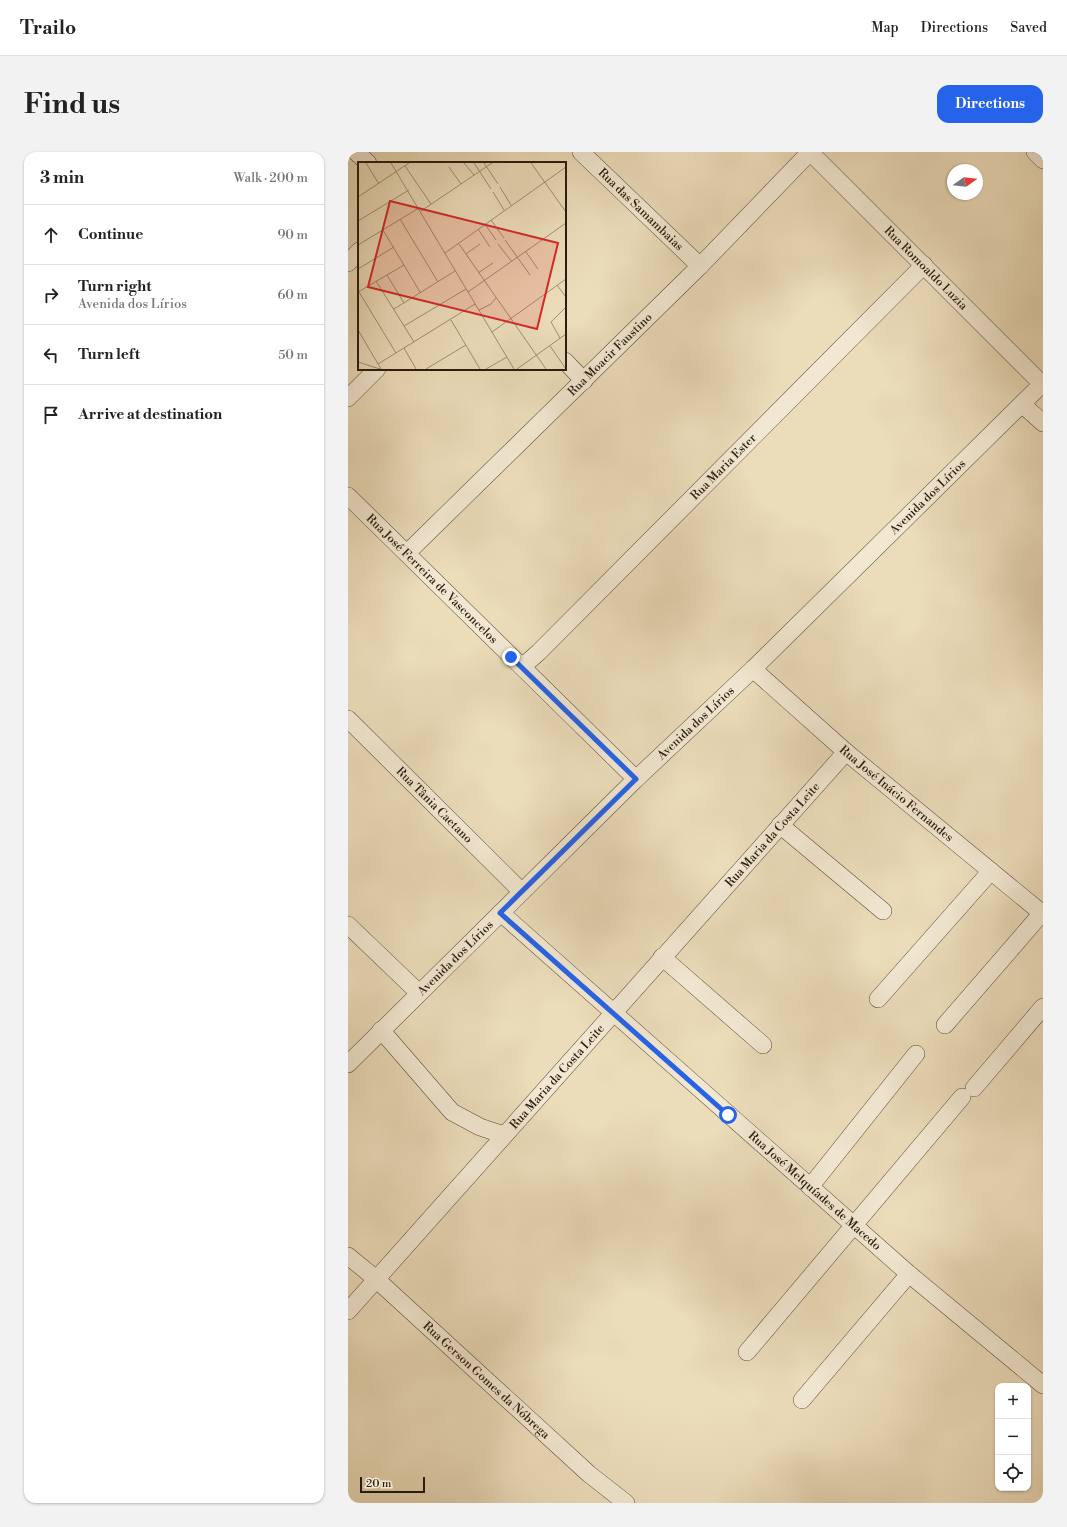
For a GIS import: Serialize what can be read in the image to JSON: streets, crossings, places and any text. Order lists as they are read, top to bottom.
{
  "streets": {
    "street": [
      "Rua das Samambaias",
      "Rua Romoaldo Luzia",
      "Rua Moacir Faustino",
      "Rua Maria Ester",
      "Avenida dos Lírios",
      "Rua José Ferreira de Vasconcelos",
      "Rua José Inácio Fernandes",
      "Rua Tânia Caetano",
      "Rua Maria da Costa Leite",
      "Rua José Melquíades de Macedo",
      "Rua Gerson Gomes da Nóbrega"
    ]
  },
  "crossings": [
    ["Rua das Samambaias", "Rua Moacir Faustino"],
    ["Rua Romoaldo Luzia", "Rua Moacir Faustino"],
    ["Rua Romoaldo Luzia", "Rua Maria Ester"],
    ["Rua Romoaldo Luzia", "Avenida dos Lírios"],
    ["Rua Moacir Faustino", "Rua José Ferreira de Vasconcelos"],
    ["Rua Maria Ester", "Rua José Ferreira de Vasconcelos"],
    ["Avenida dos Lírios", "Rua José Ferreira de Vasconcelos"],
    ["Avenida dos Lírios", "Rua José Inácio Fernandes"],
    ["Avenida dos Lírios", "Rua Tânia Caetano"],
    ["Avenida dos Lírios", "Rua José Melquíades de Macedo"],
    ["Rua José Inácio Fernandes", "Rua Maria da Costa Leite"],
    ["Rua Maria da Costa Leite", "Rua José Melquíades de Macedo"],
    ["Rua Maria da Costa Leite", "Rua Gerson Gomes da Nóbrega"]
  ],
  "scale_bar": "20 m",
  "north": "right",
  "page": {
    "header": "Trailo",
    "nav": ["Map", "Directions", "Saved"],
    "buttons": "Directions",
    "title": "Find us",
    "heading": ["3 min", "Walk · 200 m"],
    "list": [
      ["Continue", "90 m"],
      ["Turn right", "Avenida dos Lírios", "60 m"],
      ["Turn left", "50 m"],
      "Arrive at destination"
    ],
    "map_buttons": ["+", "−"],
    "scale": "20 m"
  }
}
